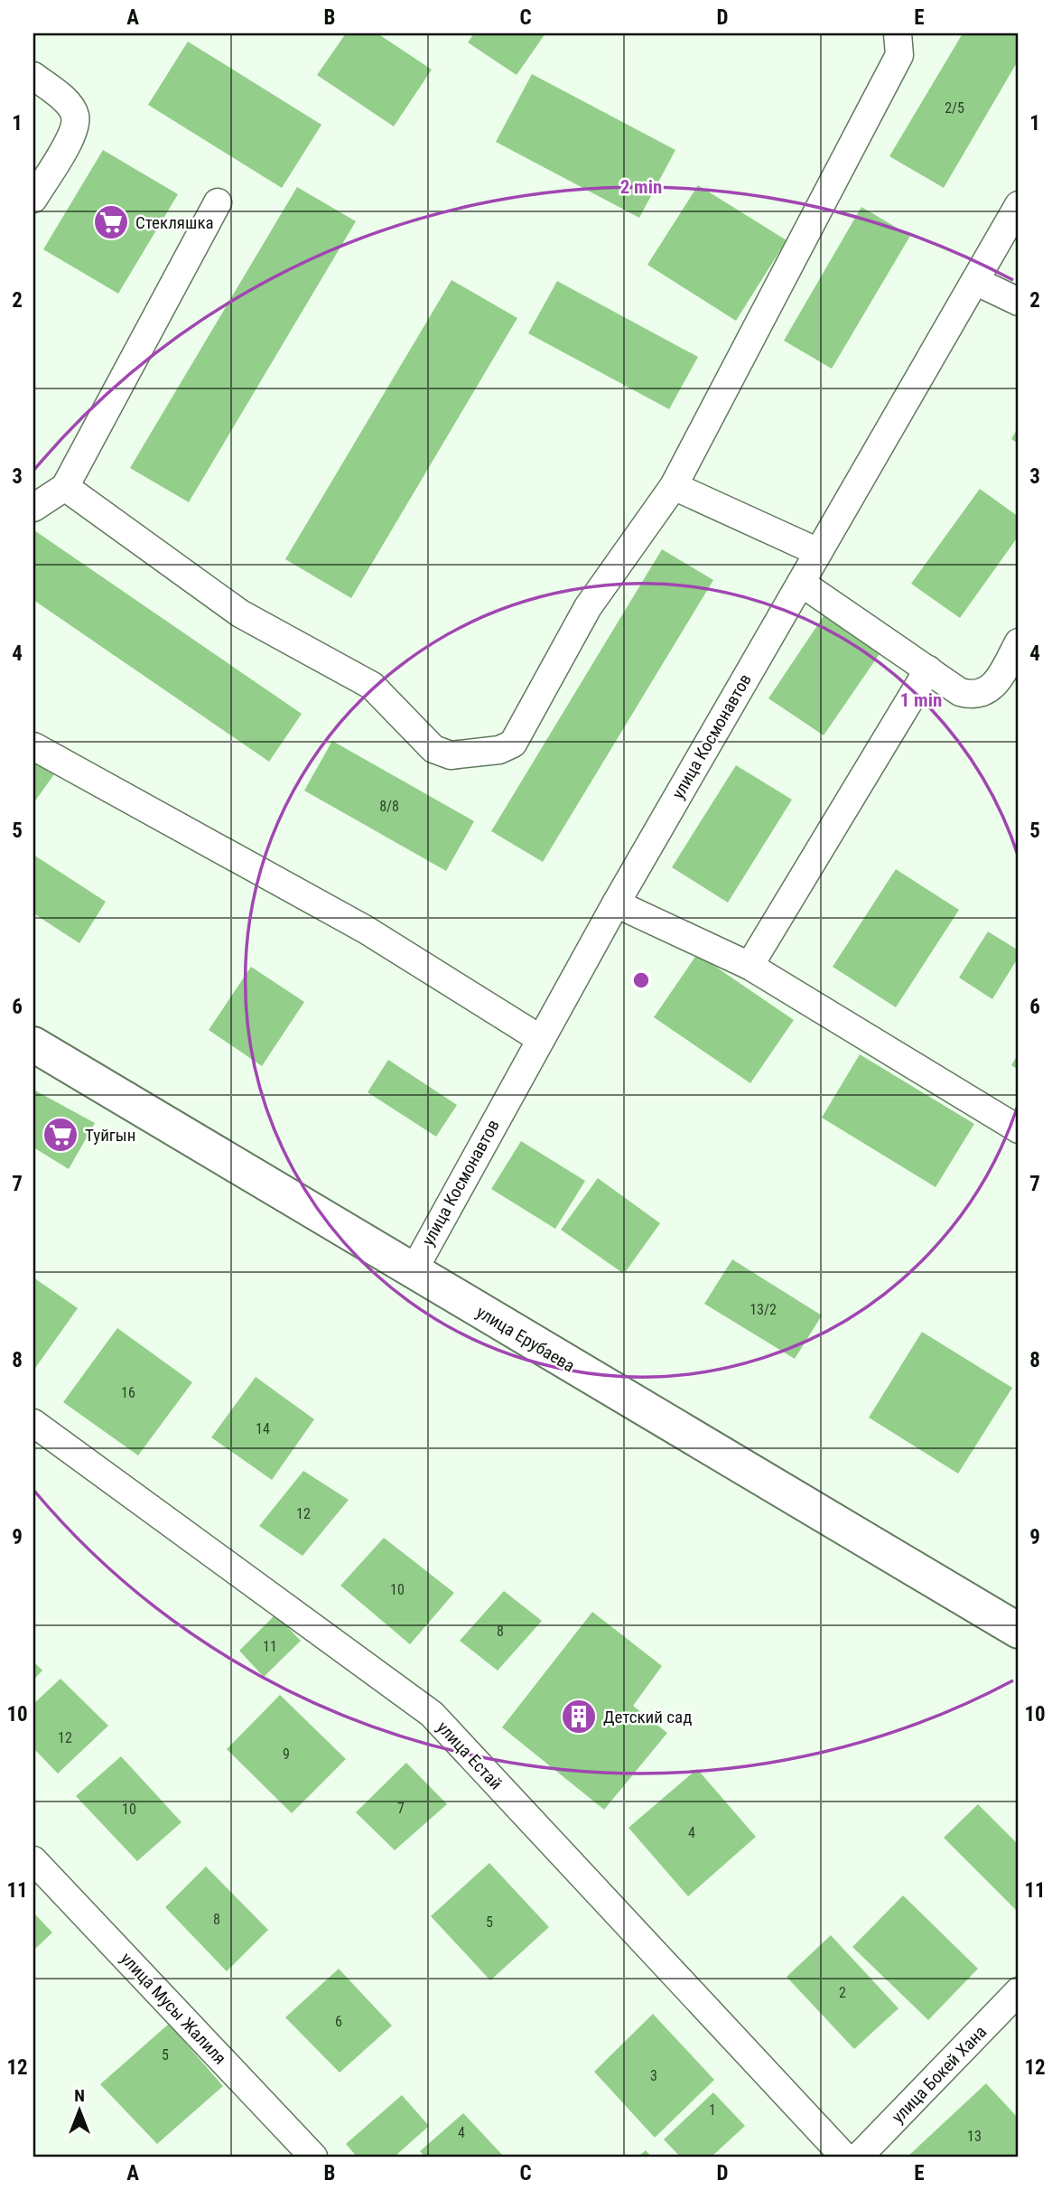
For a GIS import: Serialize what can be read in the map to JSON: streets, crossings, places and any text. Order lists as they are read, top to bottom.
{
  "streets": {
    "street": [
      "улица Космонавтов",
      "улица Ерубаева",
      "улица Естай",
      "улица Мусы Жалиля",
      "улица Бокей Хана"
    ]
  },
  "crossings": [
    ["улица Космонавтов", "улица Ерубаева"]
  ],
  "places": {
    "supermarket": ["Стекляшка", "Туйгын"],
    "building": ["Детский сад"]
  },
  "house_numbers": [
    "2/5",
    "8/8",
    "13/2",
    "16",
    "14",
    "12",
    "10",
    "8",
    "11",
    "12",
    "9",
    "7",
    "10",
    "4",
    "8",
    "5",
    "2",
    "6",
    "5",
    "3",
    "1",
    "4",
    "13"
  ],
  "north": "top",
  "grid": {
    "columns": [
      "A",
      "B",
      "C",
      "D",
      "E"
    ],
    "rows": [
      "1",
      "2",
      "3",
      "4",
      "5",
      "6",
      "7",
      "8",
      "9",
      "10",
      "11",
      "12"
    ]
  },
  "rings": ["2 min", "1 min"]
}
